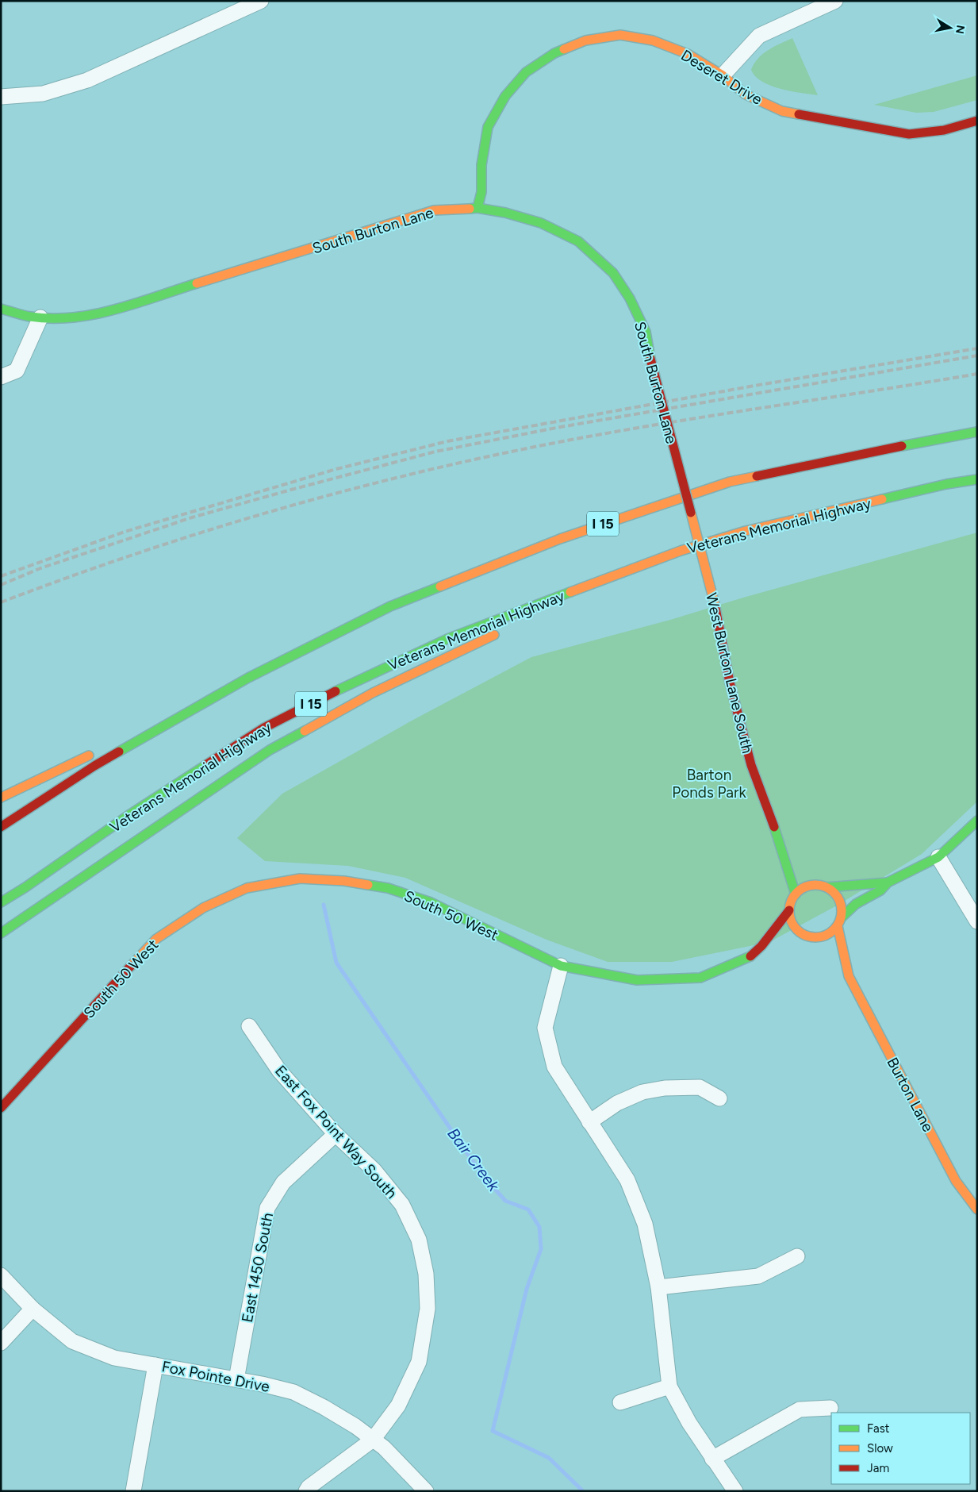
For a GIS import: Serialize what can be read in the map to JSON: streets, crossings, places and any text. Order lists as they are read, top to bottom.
{
  "streets": {
    "main road": [
      "Deseret Drive",
      "South Burton Lane",
      "I 15",
      "Veterans Memorial Highway",
      "West Burton Lane South",
      "South 50 West",
      "Burton Lane"
    ],
    "street": ["East Fox Point Way South", "East 1450 South", "Fox Pointe Drive"]
  },
  "crossings": [
    ["Deseret Drive", "South Burton Lane"],
    ["South Burton Lane", "West Burton Lane South"],
    ["West Burton Lane South", "South 50 West"],
    ["West Burton Lane South", "Burton Lane"],
    ["South 50 West", "Burton Lane"],
    ["East Fox Point Way South", "East 1450 South"],
    ["East Fox Point Way South", "Fox Pointe Drive"],
    ["East 1450 South", "Fox Pointe Drive"]
  ],
  "water": ["Bair Creek"],
  "parks": ["Barton Ponds Park"],
  "legend": ["Fast", "Slow", "Jam"],
  "north": "right"
}
